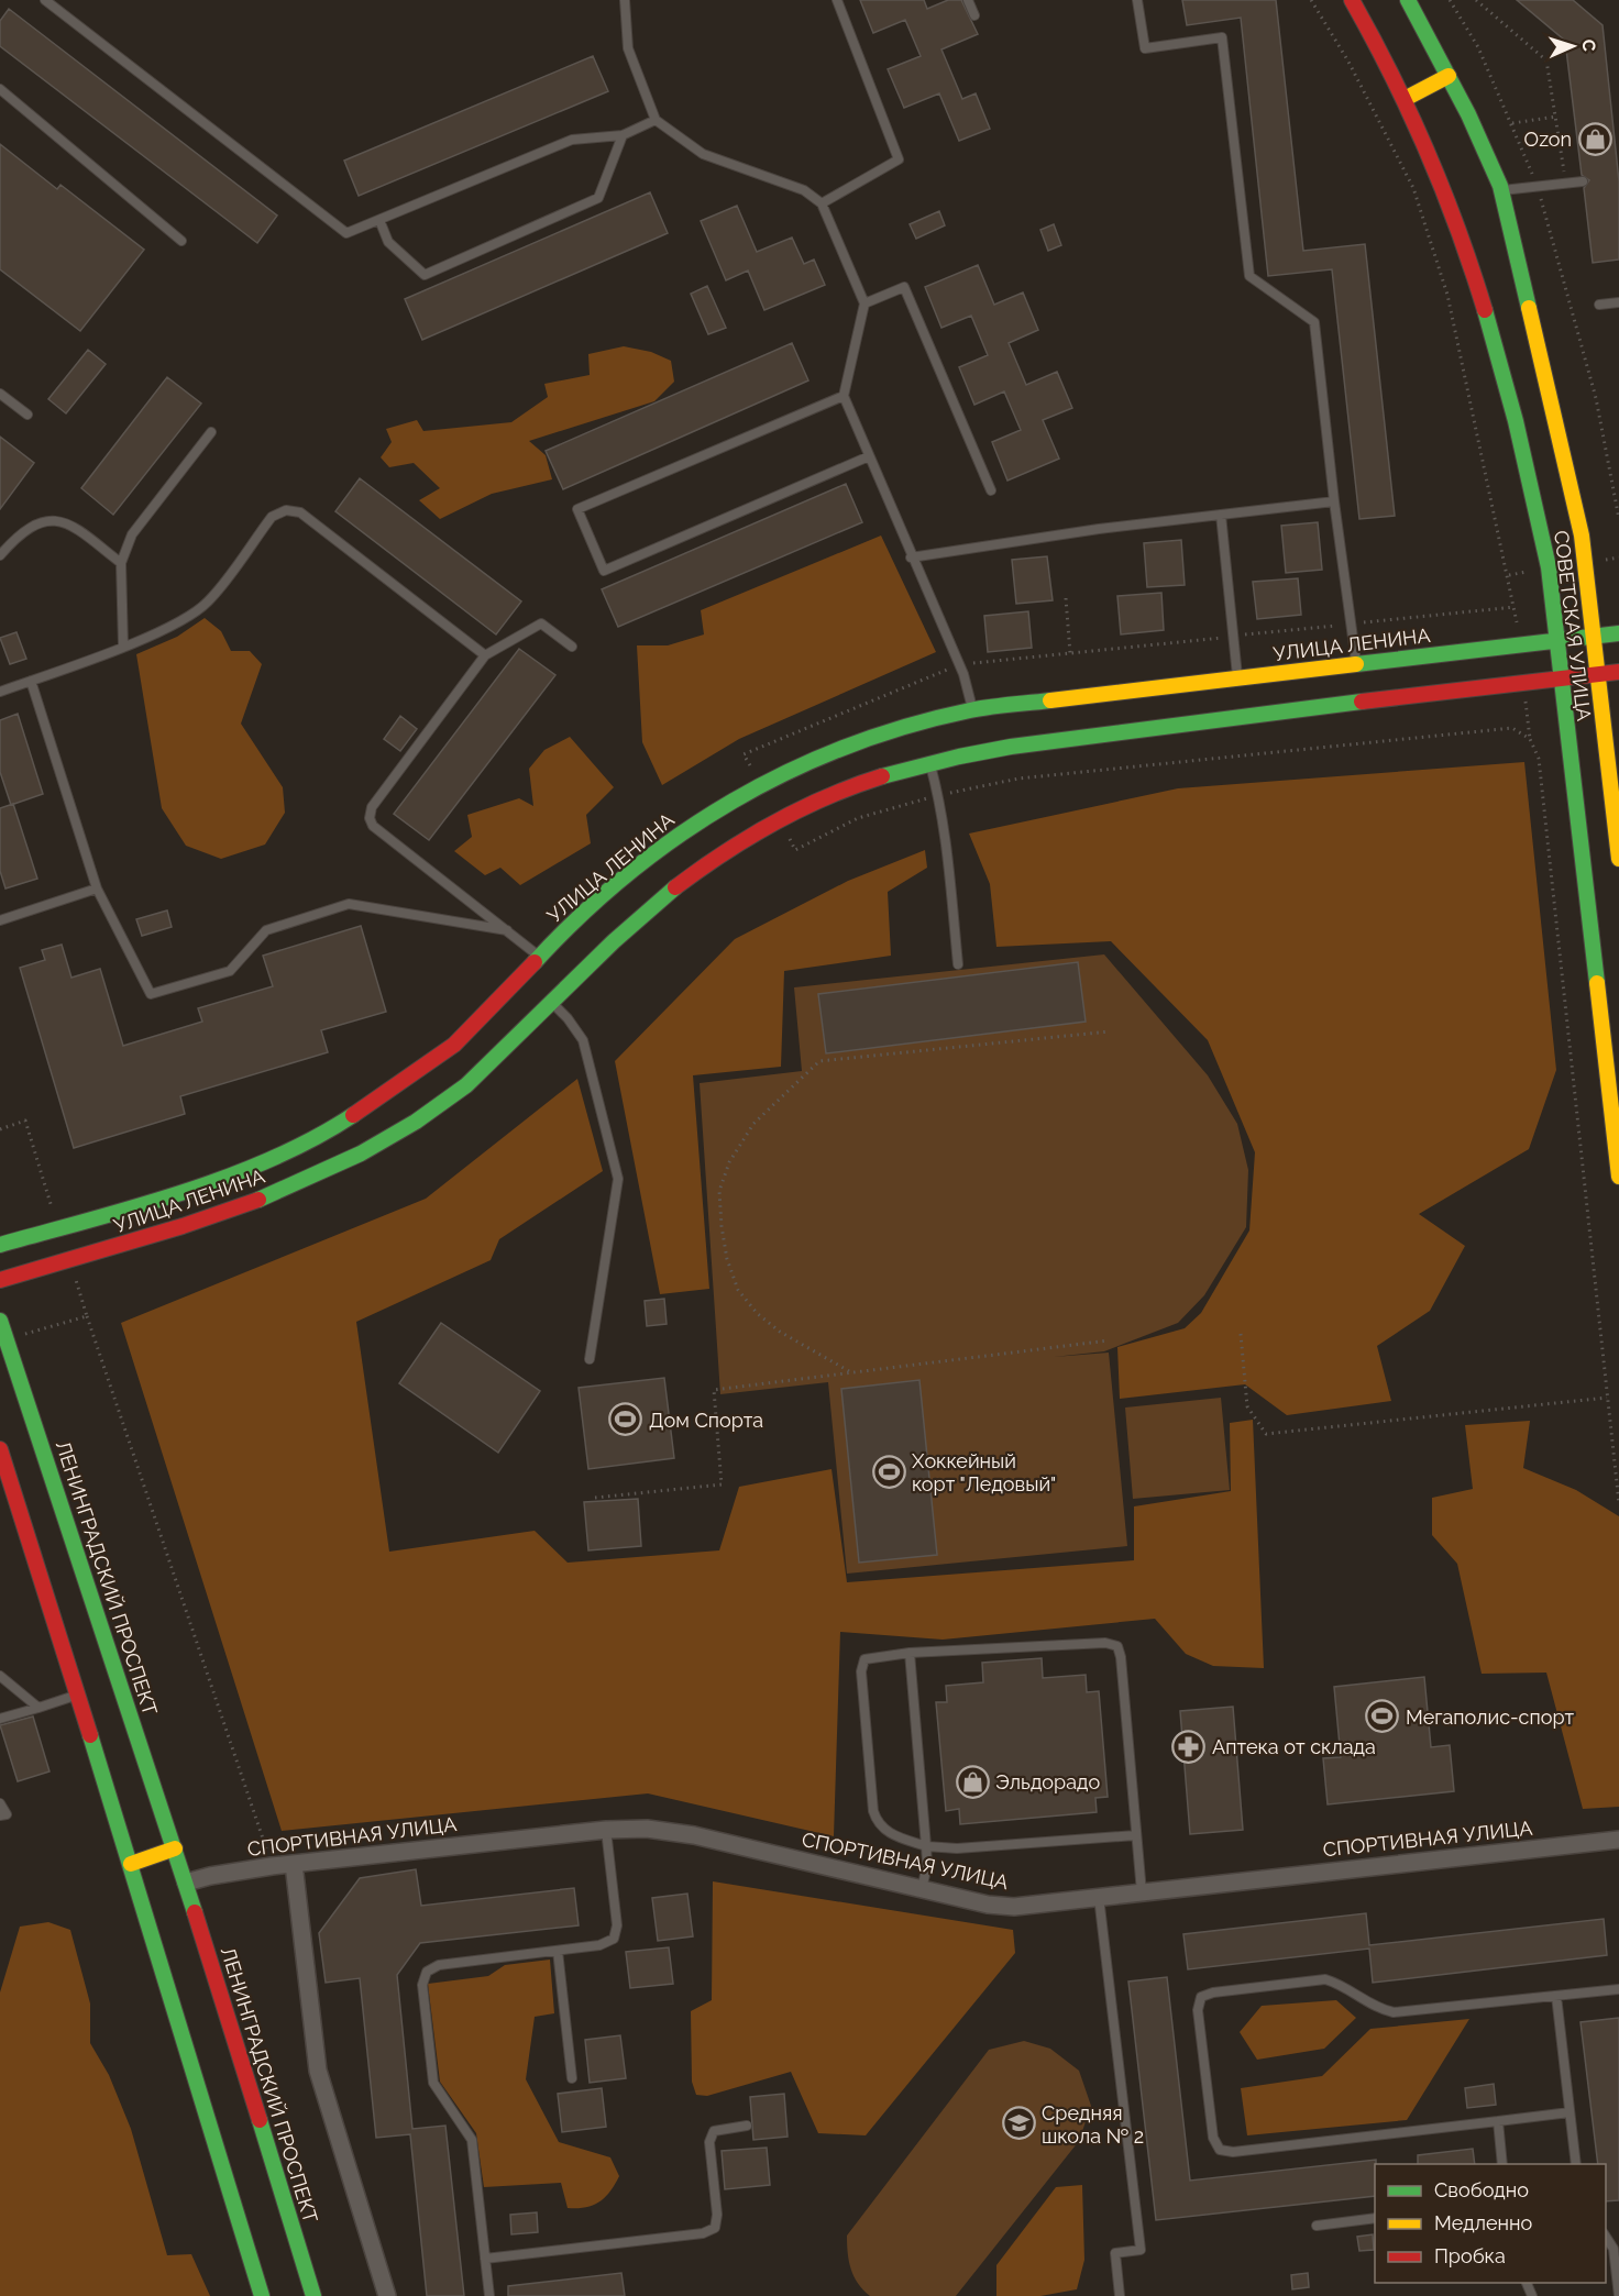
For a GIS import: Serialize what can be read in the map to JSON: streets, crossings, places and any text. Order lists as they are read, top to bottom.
{
  "streets": {
    "street": [
      "СОВЕТСКАЯ УЛИЦА",
      "УЛИЦА ЛЕНИНА",
      "ЛЕНИНГРАДСКИЙ ПРОСПЕКТ",
      "СПОРТИВНАЯ УЛИЦА"
    ]
  },
  "crossings": [
    ["СОВЕТСКАЯ УЛИЦА", "УЛИЦА ЛЕНИНА"],
    ["ЛЕНИНГРАДСКИЙ ПРОСПЕКТ", "СПОРТИВНАЯ УЛИЦА"]
  ],
  "places": {
    "shop": ["Ozon", "Эльдорадо"],
    "sports": ["Дом Спорта", "Хоккейный корт \"Ледовый\"", "Мегаполис-спорт"],
    "pharmacy": ["Аптека от склада"],
    "school or university": ["Средняя школа № 2"]
  },
  "legend": ["Свободно", "Медленно", "Пробка"],
  "north": "right"
}
